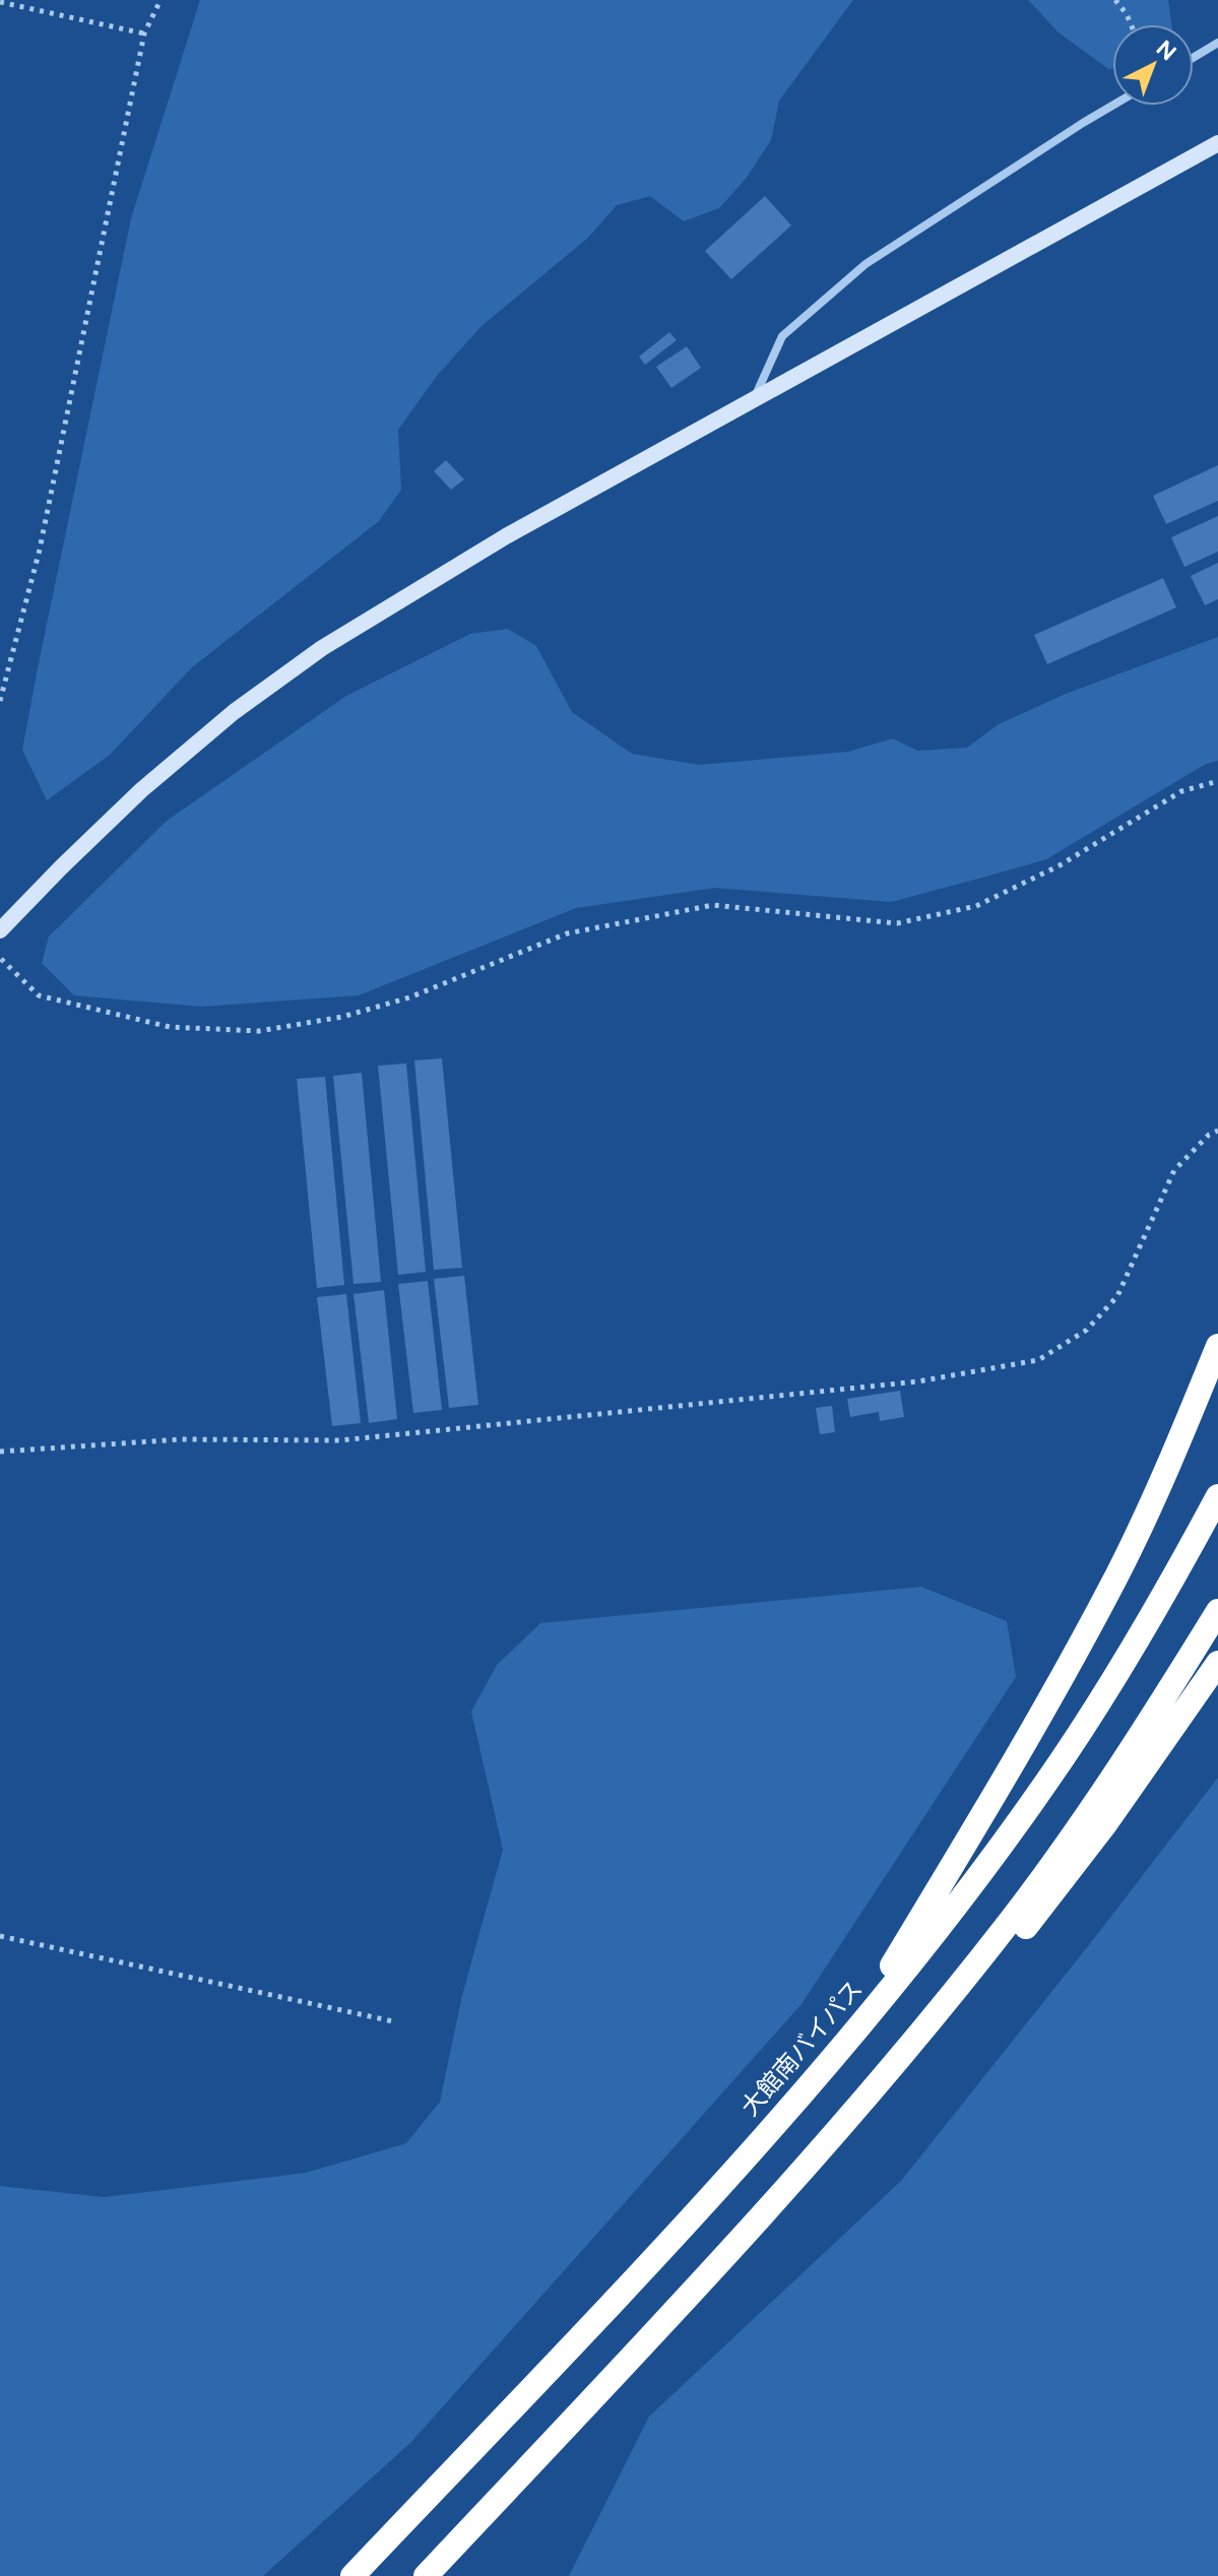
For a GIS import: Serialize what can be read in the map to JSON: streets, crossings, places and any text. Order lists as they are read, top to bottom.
{
  "streets": {
    "highway": ["大館南バイパス"]
  },
  "north": "top right"
}
